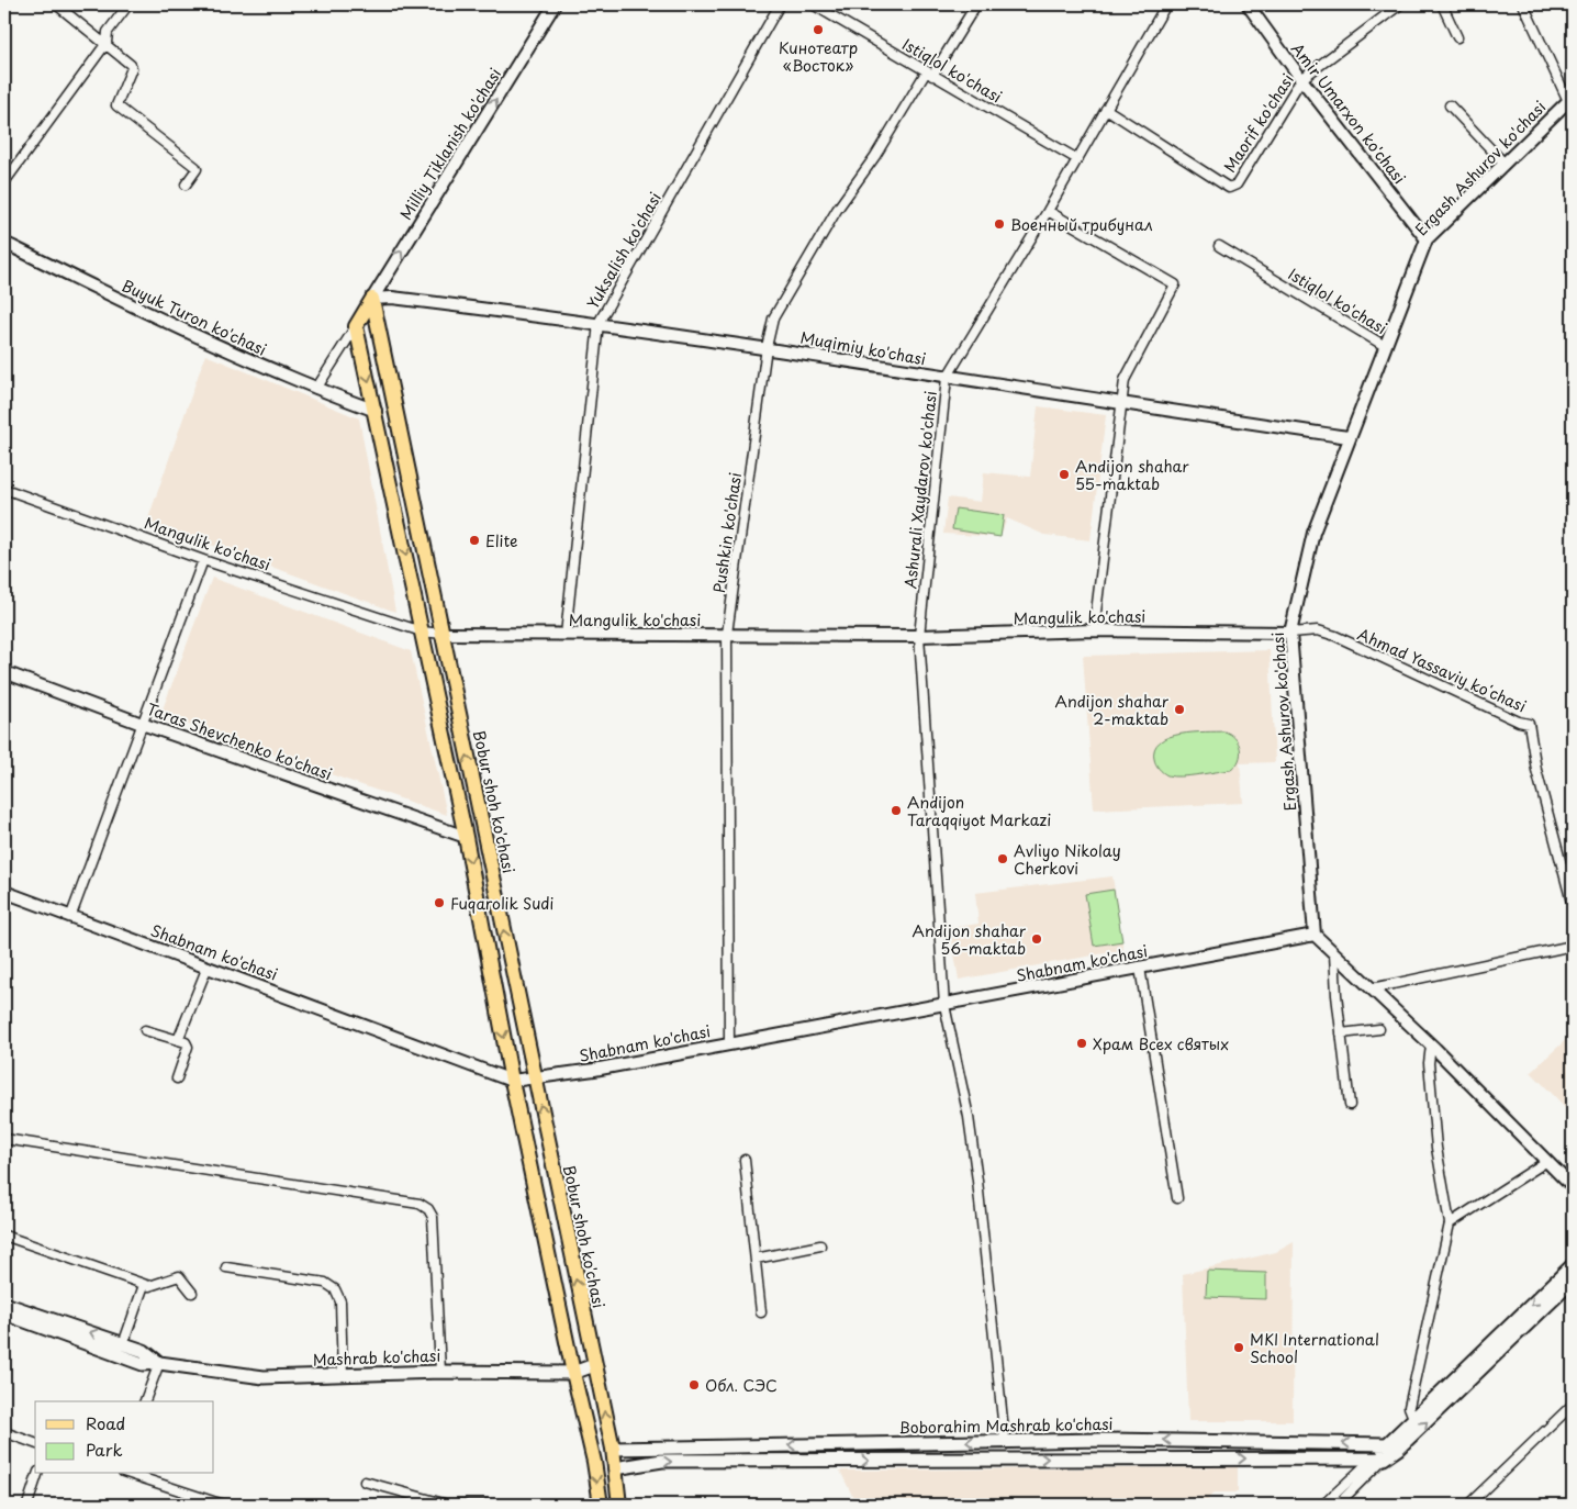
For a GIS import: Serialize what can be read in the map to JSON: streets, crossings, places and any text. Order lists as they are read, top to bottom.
{
  "streets": {
    "main road": ["Bobur shoh ko'chasi", "Mashrab ko'chasi", "Boborahim Mashrab ko'chasi"],
    "street": [
      "Istiqlol ko'chasi",
      "Amir Umarxon ko'chasi",
      "Maorif ko'chasi",
      "Milliy Tiklanish ko'chasi",
      "Ergash Ashurov ko'chasi",
      "Yuksalish ko'chasi",
      "Buyuk Turon ko'chasi",
      "Muqimiy ko'chasi",
      "Ashurali Xaydarov ko'chasi",
      "Pushkin ko'chasi",
      "Mangulik ko'chasi",
      "Ahmad Yassaviy koʻchasi",
      "Taras Shevchenko ko'chasi",
      "Shabnam ko'chasi"
    ]
  },
  "crossings": [
    ["Istiqlol ko'chasi", "Ergash Ashurov ko'chasi"],
    ["Istiqlol ko'chasi", "Ashurali Xaydarov ko'chasi"],
    ["Istiqlol ko'chasi", "Pushkin ko'chasi"],
    ["Amir Umarxon ko'chasi", "Maorif ko'chasi"],
    ["Amir Umarxon ko'chasi", "Ergash Ashurov ko'chasi"],
    ["Maorif ko'chasi", "Ashurali Xaydarov ko'chasi"],
    ["Milliy Tiklanish ko'chasi", "Muqimiy ko'chasi"],
    ["Milliy Tiklanish ko'chasi", "Bobur shoh ko'chasi"],
    ["Ergash Ashurov ko'chasi", "Muqimiy ko'chasi"],
    ["Ergash Ashurov ko'chasi", "Mangulik ko'chasi"],
    ["Ergash Ashurov ko'chasi", "Ahmad Yassaviy koʻchasi"],
    ["Ergash Ashurov ko'chasi", "Shabnam ko'chasi"],
    ["Yuksalish ko'chasi", "Muqimiy ko'chasi"],
    ["Yuksalish ko'chasi", "Mangulik ko'chasi"],
    ["Muqimiy ko'chasi", "Ashurali Xaydarov ko'chasi"],
    ["Muqimiy ko'chasi", "Pushkin ko'chasi"],
    ["Muqimiy ko'chasi", "Bobur shoh ko'chasi"],
    ["Ashurali Xaydarov ko'chasi", "Mangulik ko'chasi"],
    ["Ashurali Xaydarov ko'chasi", "Shabnam ko'chasi"],
    ["Ashurali Xaydarov ko'chasi", "Boborahim Mashrab ko'chasi"],
    ["Pushkin ko'chasi", "Mangulik ko'chasi"],
    ["Pushkin ko'chasi", "Shabnam ko'chasi"],
    ["Mangulik ko'chasi", "Ahmad Yassaviy koʻchasi"],
    ["Mangulik ko'chasi", "Bobur shoh ko'chasi"],
    ["Bobur shoh ko'chasi", "Shabnam ko'chasi"],
    ["Bobur shoh ko'chasi", "Mashrab ko'chasi"],
    ["Bobur shoh ko'chasi", "Boborahim Mashrab ko'chasi"]
  ],
  "one_way": ["Milliy Tiklanish ko'chasi"],
  "places": [
    "Кинотеатр «Восток»",
    "Военный трибунал",
    "Andijon shahar 55-maktab",
    "Elite",
    "Andijon shahar 2-maktab",
    "Andijon Taraqqiyot Markazi",
    "Avliyo Nikolay Cherkovi",
    "Fuqarolik Sudi",
    "Andijon shahar 56-maktab",
    "Храм Всех святых",
    "MKI International School",
    "Обл. СЭС"
  ],
  "legend": ["Road", "Park"]
}
